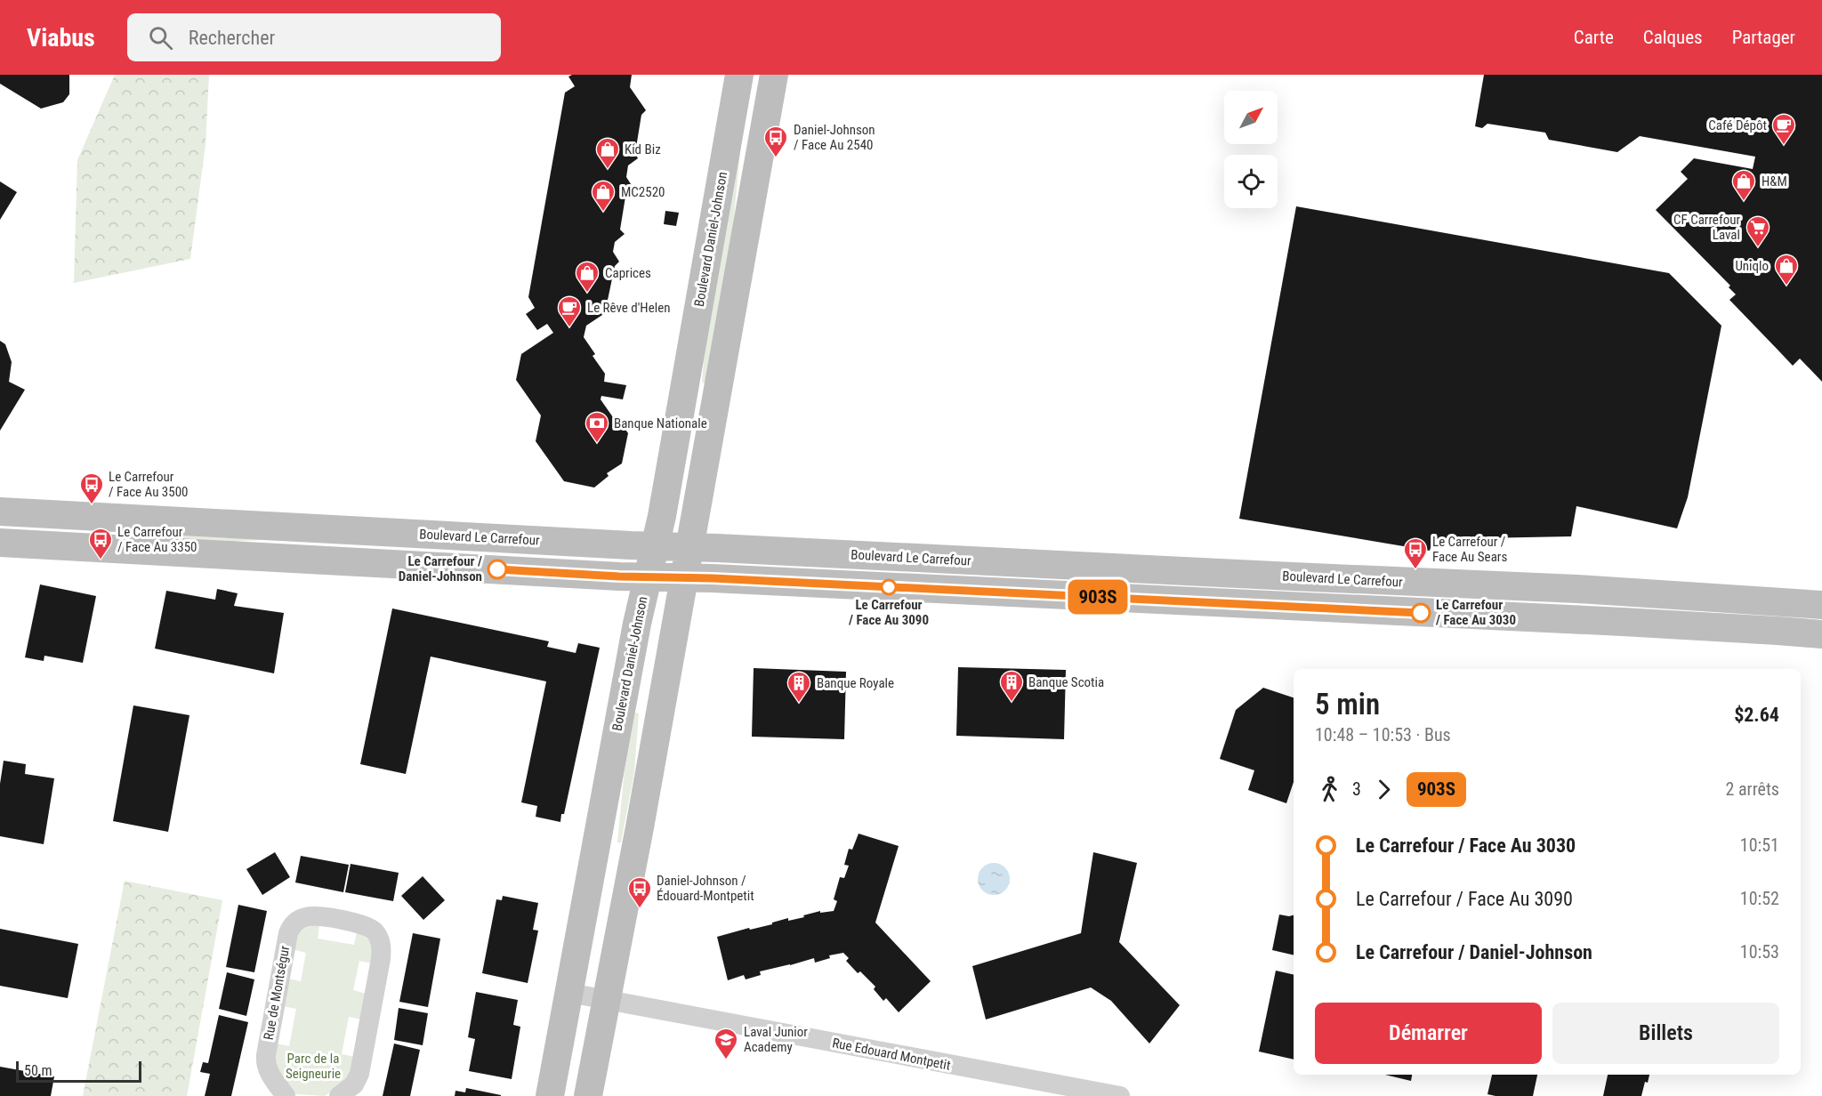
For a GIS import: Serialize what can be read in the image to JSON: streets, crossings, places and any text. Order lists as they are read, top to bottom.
{
  "streets": {
    "street": [
      "Boulevard Daniel-Johnson",
      "Boulevard Le Carrefour",
      "Rue de Montségur",
      "Rue Edouard Montpetit"
    ]
  },
  "crossings": [
    ["Boulevard Daniel-Johnson", "Boulevard Le Carrefour"],
    ["Boulevard Daniel-Johnson", "Rue Edouard Montpetit"]
  ],
  "parks": ["Parc de la Seigneurie"],
  "places": {
    "cafe": ["Café Dépôt", "Le Rêve d'Helen"],
    "bus stop": [
      "Daniel-Johnson / Face Au 2540",
      "Le Carrefour / Face Au 3500",
      "Le Carrefour / Face Au 3350",
      "Le Carrefour / Face Au Sears",
      "Daniel-Johnson / Édouard-Montpetit"
    ],
    "shop": [
      "Kid Biz",
      "H&M",
      "MC2520",
      "Uniqlo",
      "Caprices"
    ],
    "supermarket": ["CF Carrefour Laval"],
    "bank": ["Banque Nationale"],
    "other": ["Le Carrefour / Daniel-Johnson", "Le Carrefour / Face Au 3090", "Le Carrefour / Face Au 3030"],
    "building": ["Banque Scotia", "Banque Royale"],
    "school or university": ["Laval Junior Academy"]
  },
  "lines": ["bus line 903S"],
  "scale_bar": "50 m",
  "north": "top right",
  "page": {
    "header": "Viabus",
    "search": "Rechercher",
    "nav": ["Carte", "Calques", "Partager"],
    "on_map": "903S",
    "heading": ["5 min", "10:48 – 10:53 · Bus", "$2.64"],
    "legs": ["3", "903S", "2 arrêts"],
    "list": [
      {
        "name": "Le Carrefour / Face Au 3030",
        "value": "10:51"
      },
      {
        "name": "Le Carrefour / Face Au 3090",
        "value": "10:52"
      },
      {
        "name": "Le Carrefour / Daniel-Johnson",
        "value": "10:53"
      }
    ],
    "buttons": ["Démarrer", "Billets"],
    "scale": "50 m"
  }
}
